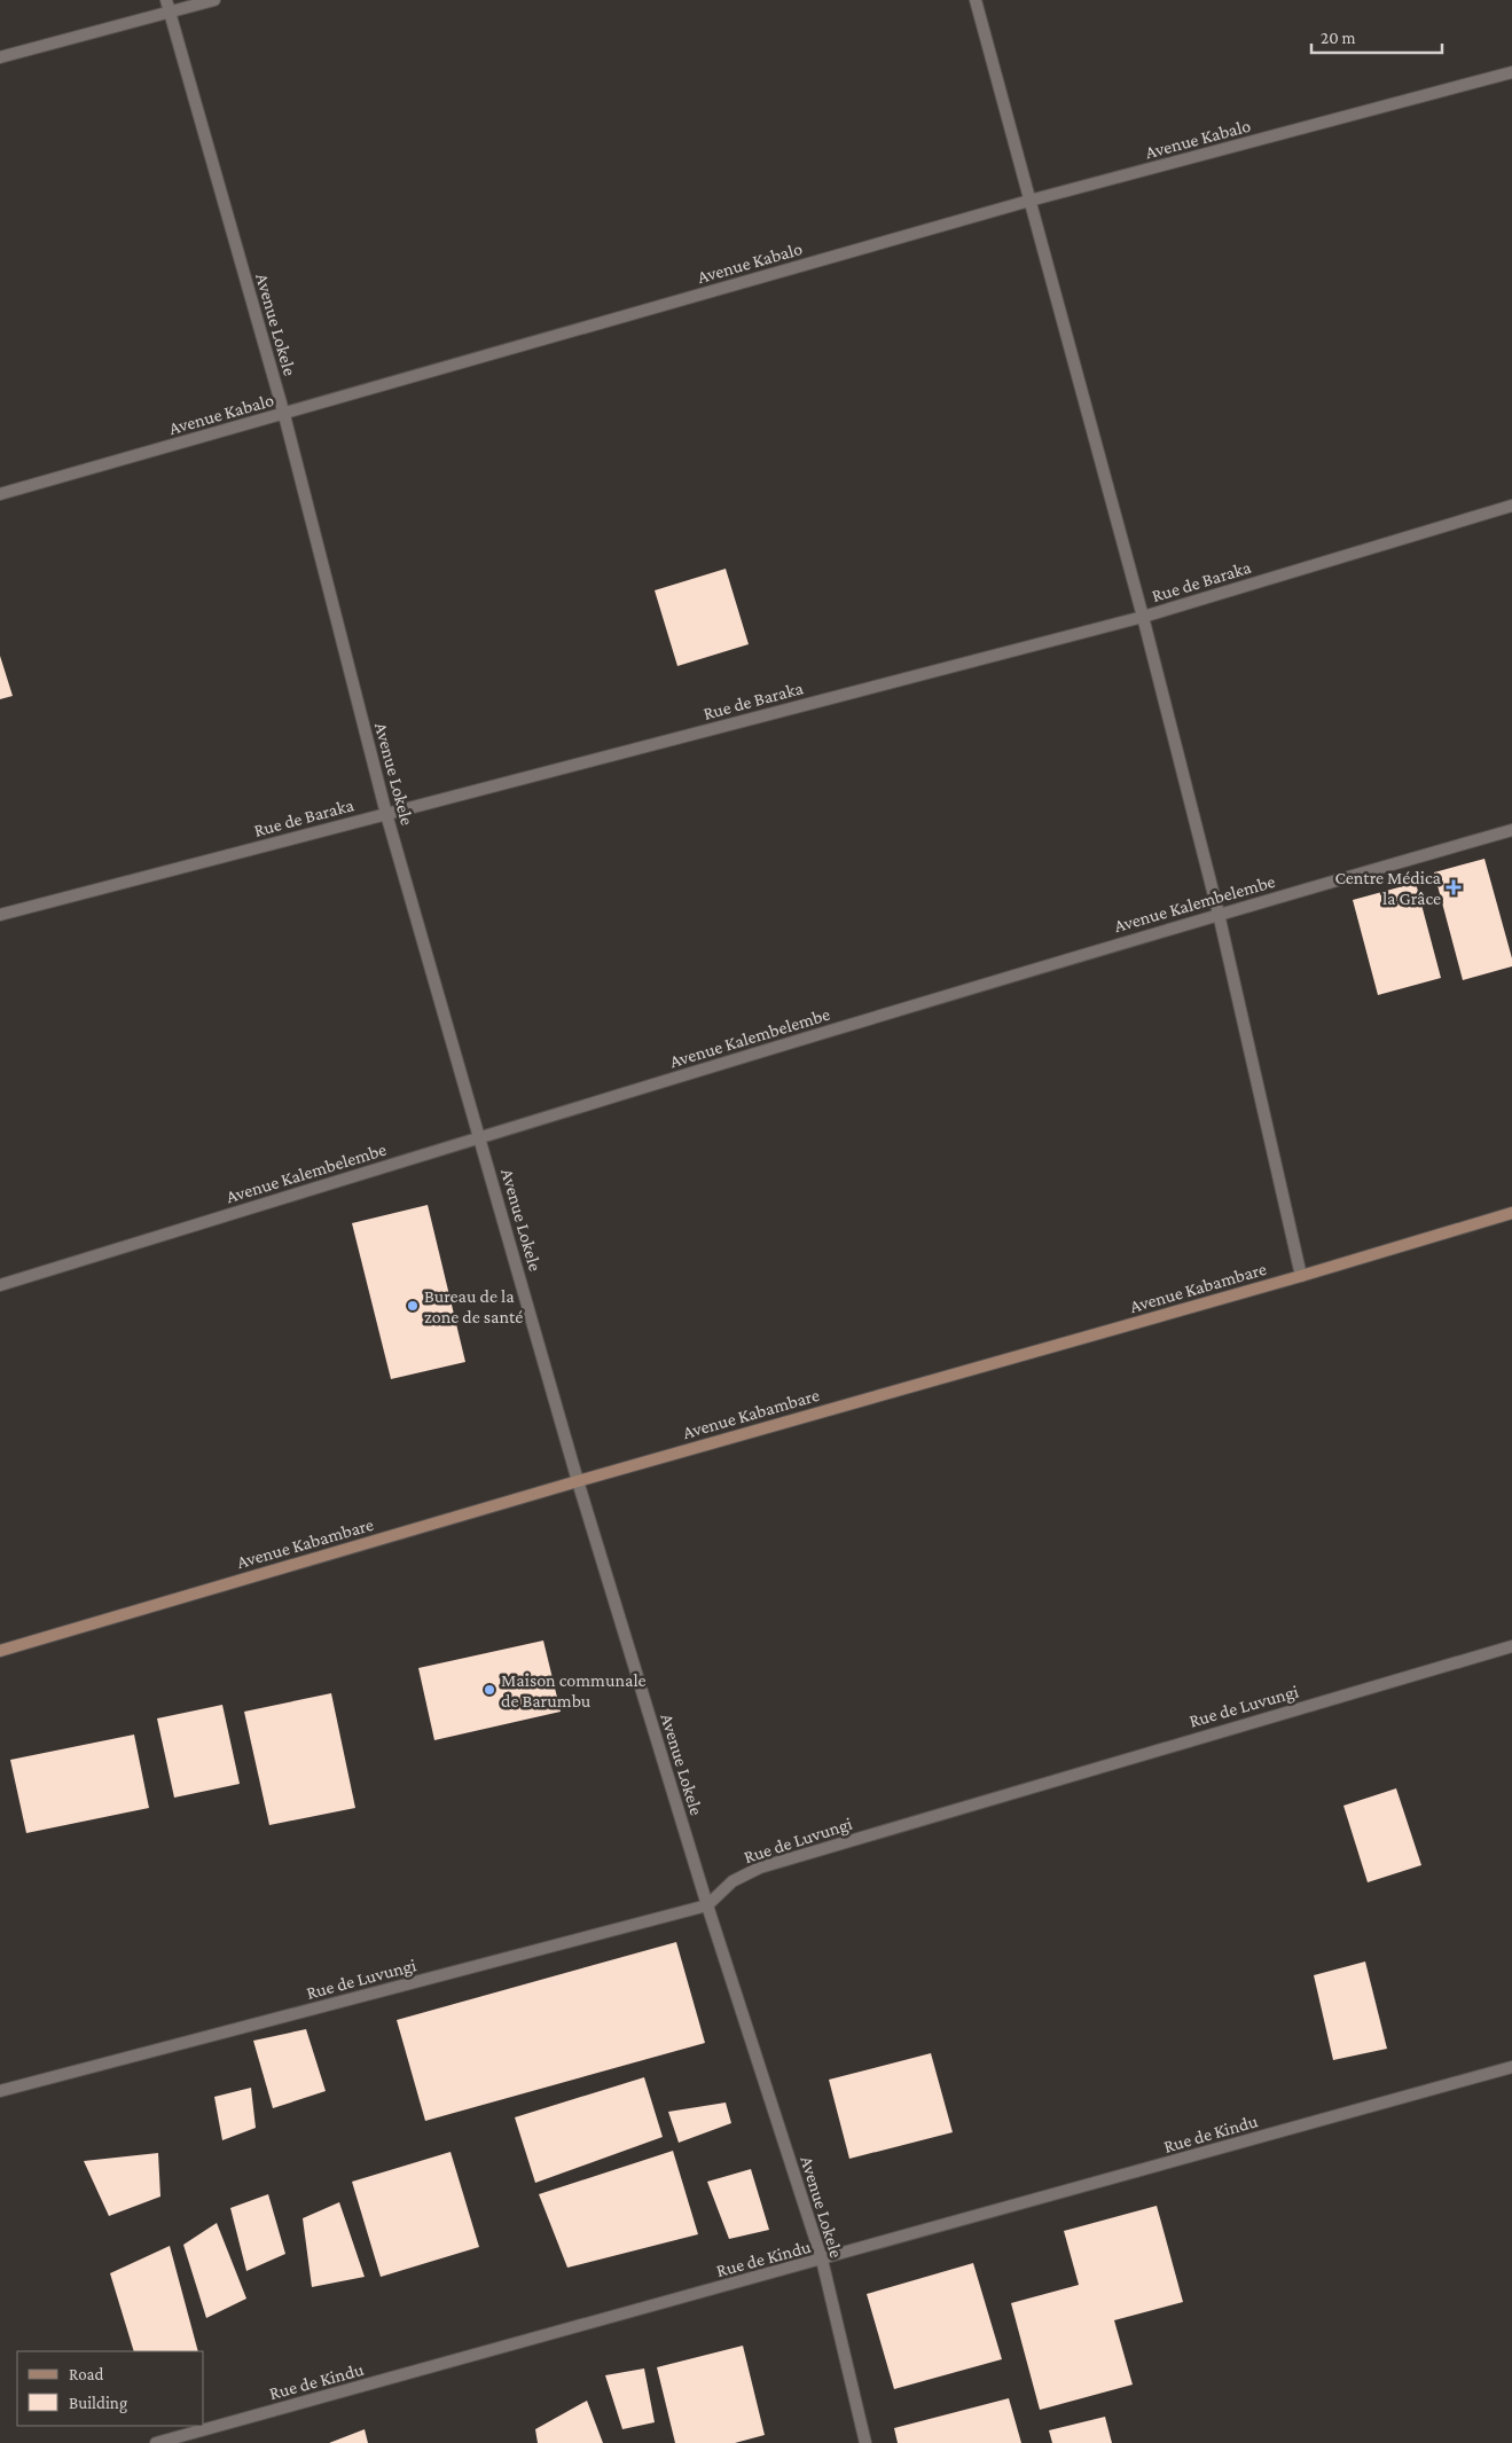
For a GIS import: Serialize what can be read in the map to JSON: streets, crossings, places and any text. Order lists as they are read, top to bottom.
{
  "streets": {
    "main road": ["Avenue Kabambare"],
    "street": [
      "Avenue Kabalo",
      "Avenue Lokele",
      "Rue de Baraka",
      "Avenue Kalembelembe",
      "Rue de Luvungi",
      "Rue de Kindu"
    ]
  },
  "crossings": [
    ["Avenue Kabalo", "Avenue Lokele"],
    ["Avenue Lokele", "Rue de Baraka"],
    ["Avenue Lokele", "Avenue Kalembelembe"],
    ["Avenue Lokele", "Avenue Kabambare"],
    ["Avenue Lokele", "Rue de Luvungi"],
    ["Avenue Lokele", "Rue de Kindu"]
  ],
  "places": {
    "health": ["Centre Médica la Grâce"],
    "other": ["Bureau de la zone de santé", "Maison communale de Barumbu"]
  },
  "legend": ["Road", "Building"],
  "scale_bar": "20 m"
}
